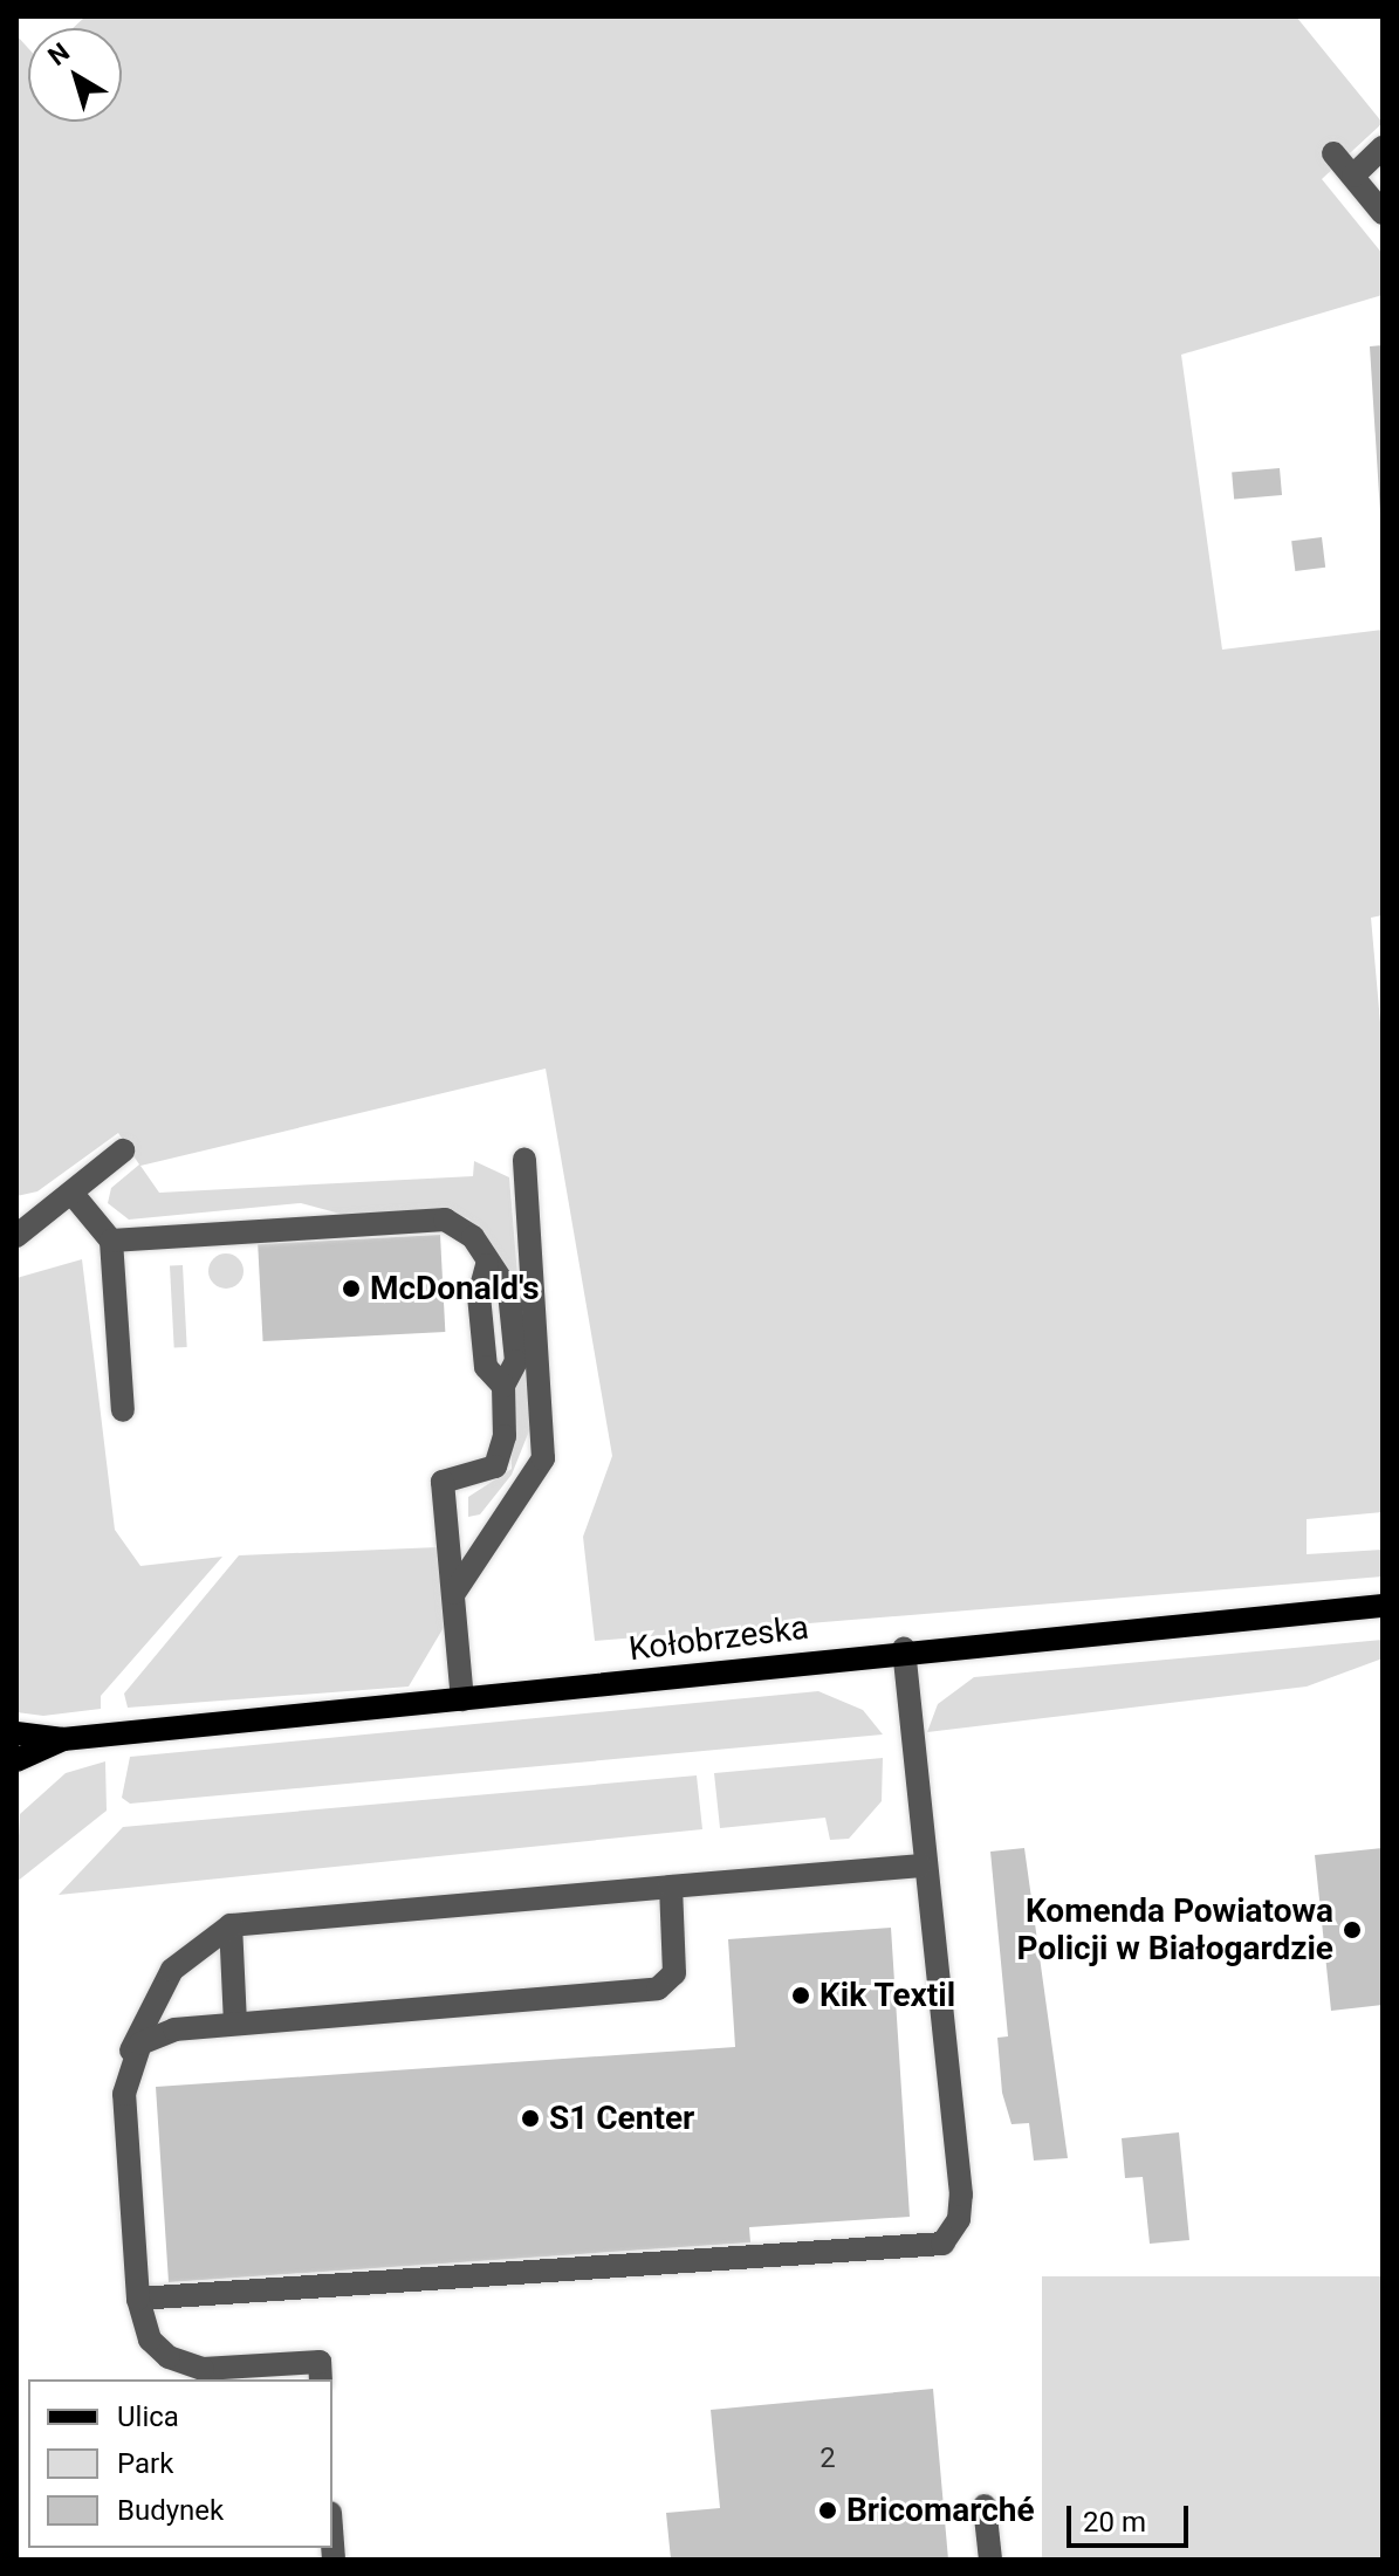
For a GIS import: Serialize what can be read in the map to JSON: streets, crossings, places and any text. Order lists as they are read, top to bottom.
{
  "streets": {
    "main road": ["Kołobrzeska"]
  },
  "places": [
    "McDonald's",
    "Komenda Powiatowa Policji w Białogardzie",
    "Kik Textil",
    "S1 Center",
    "Bricomarché"
  ],
  "house_numbers": ["2"],
  "legend": ["Ulica", "Park", "Budynek"],
  "scale_bar": "20 m",
  "north": "top left"
}
